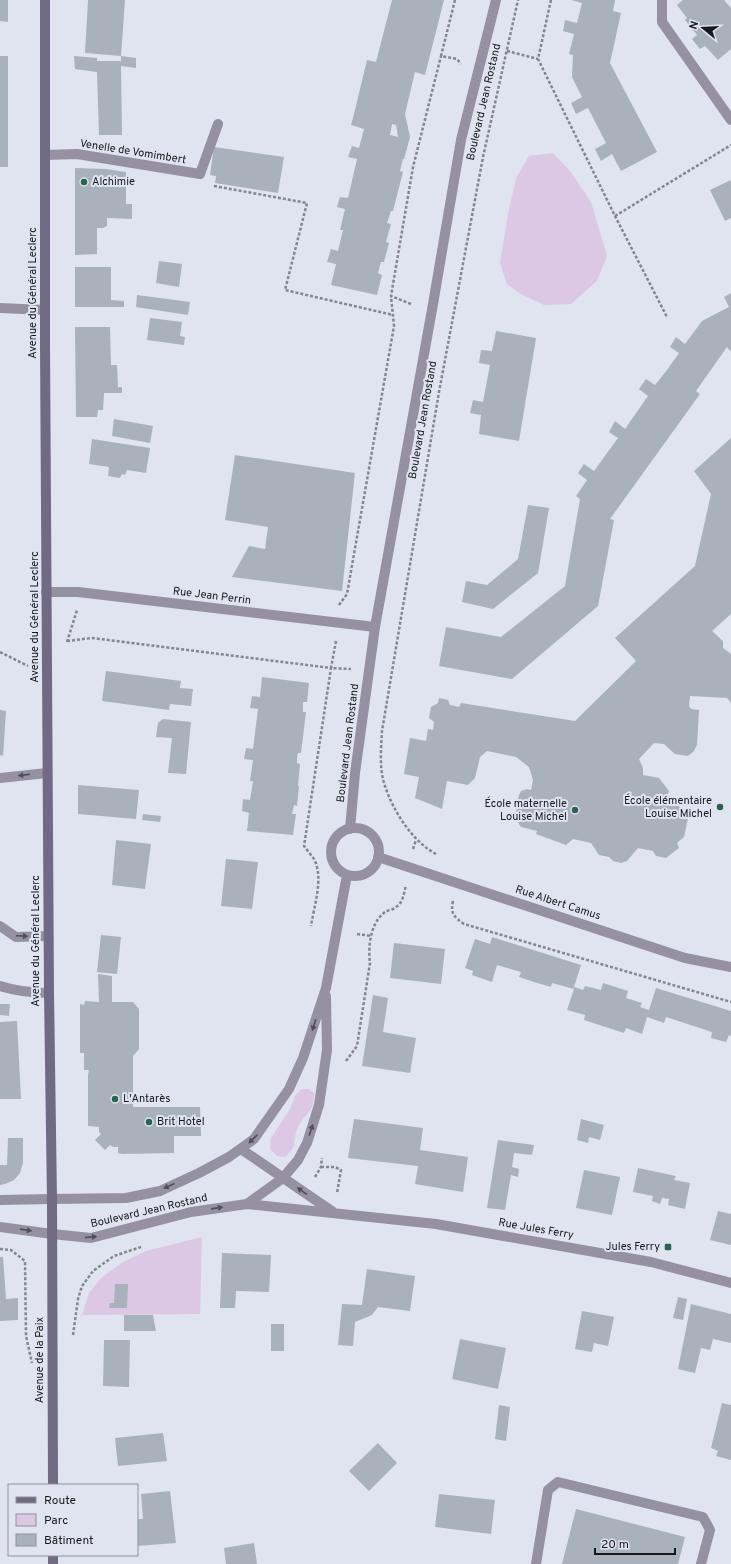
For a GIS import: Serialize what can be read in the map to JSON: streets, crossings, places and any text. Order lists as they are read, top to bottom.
{
  "streets": {
    "main road": ["Avenue du Général Leclerc", "Avenue de la Paix"],
    "street": [
      "Boulevard Jean Rostand",
      "Venelle de Vomimbert",
      "Rue Jean Perrin",
      "Rue Albert Camus",
      "Rue Jules Ferry"
    ]
  },
  "crossings": [
    ["Boulevard Jean Rostand", "Avenue du Général Leclerc"],
    ["Boulevard Jean Rostand", "Rue Jean Perrin"],
    ["Boulevard Jean Rostand", "Rue Albert Camus"],
    ["Boulevard Jean Rostand", "Rue Jules Ferry"],
    ["Boulevard Jean Rostand", "Avenue de la Paix"],
    ["Venelle de Vomimbert", "Avenue du Général Leclerc"],
    ["Avenue du Général Leclerc", "Rue Jean Perrin"],
    ["Avenue du Général Leclerc", "Avenue de la Paix"]
  ],
  "places": {
    "other": [
      "Alchimie",
      "École élémentaire Louise Michel",
      "École maternelle Louise Michel",
      "L'Antarès",
      "Brit Hotel"
    ],
    "transit": ["Jules Ferry"]
  },
  "legend": ["Route", "Parc", "Bâtiment"],
  "scale_bar": "20 m",
  "north": "left"
}
